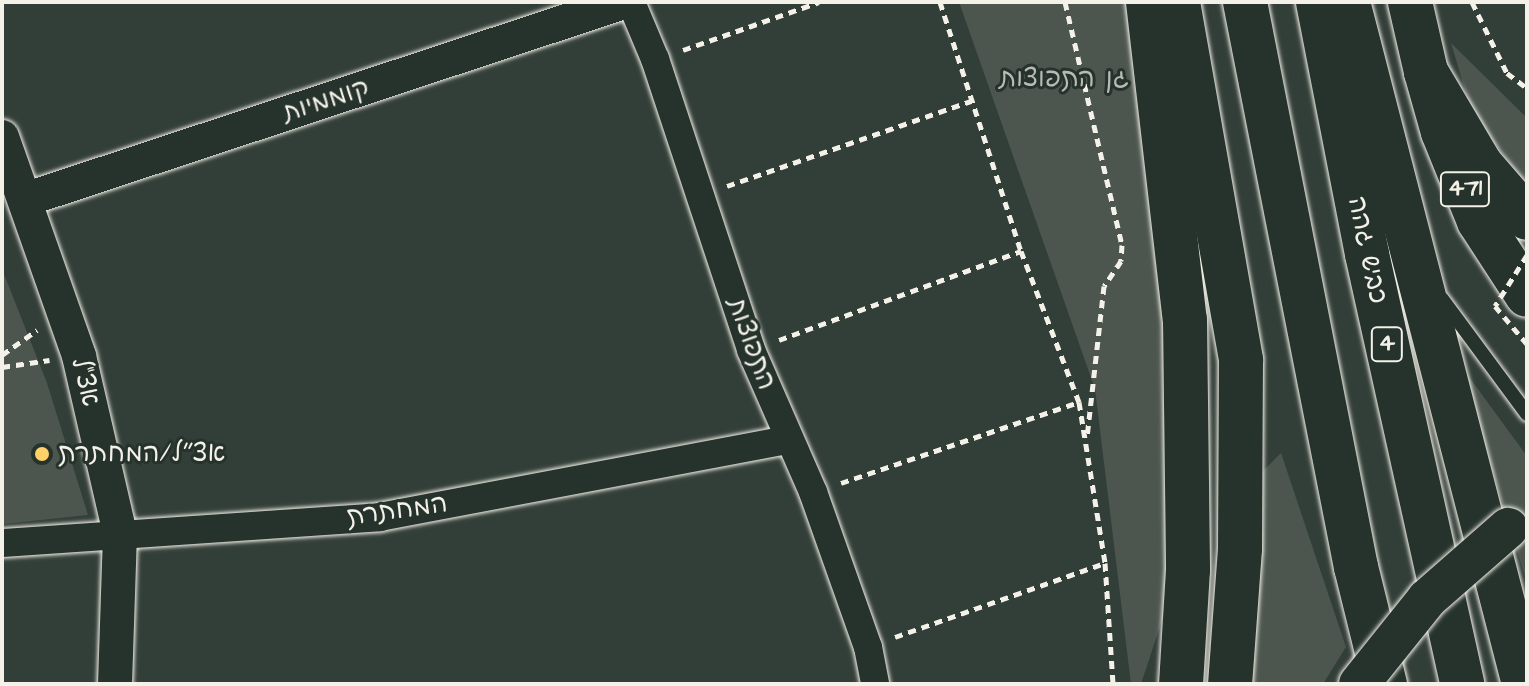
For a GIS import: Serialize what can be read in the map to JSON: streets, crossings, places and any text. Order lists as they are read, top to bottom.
{
  "streets": {
    "highway": ["471", "כביש גהה", "4"],
    "street": [
      "קוממיות",
      "התפוצות",
      "אצ\"ל",
      "המחתרת"
    ]
  },
  "crossings": [
    ["קוממיות", "אצ\"ל"],
    ["התפוצות", "המחתרת"],
    ["אצ\"ל", "המחתרת"]
  ],
  "parks": ["גן התפוצות"],
  "places": ["אצ״ל/המחתרת"]
}
